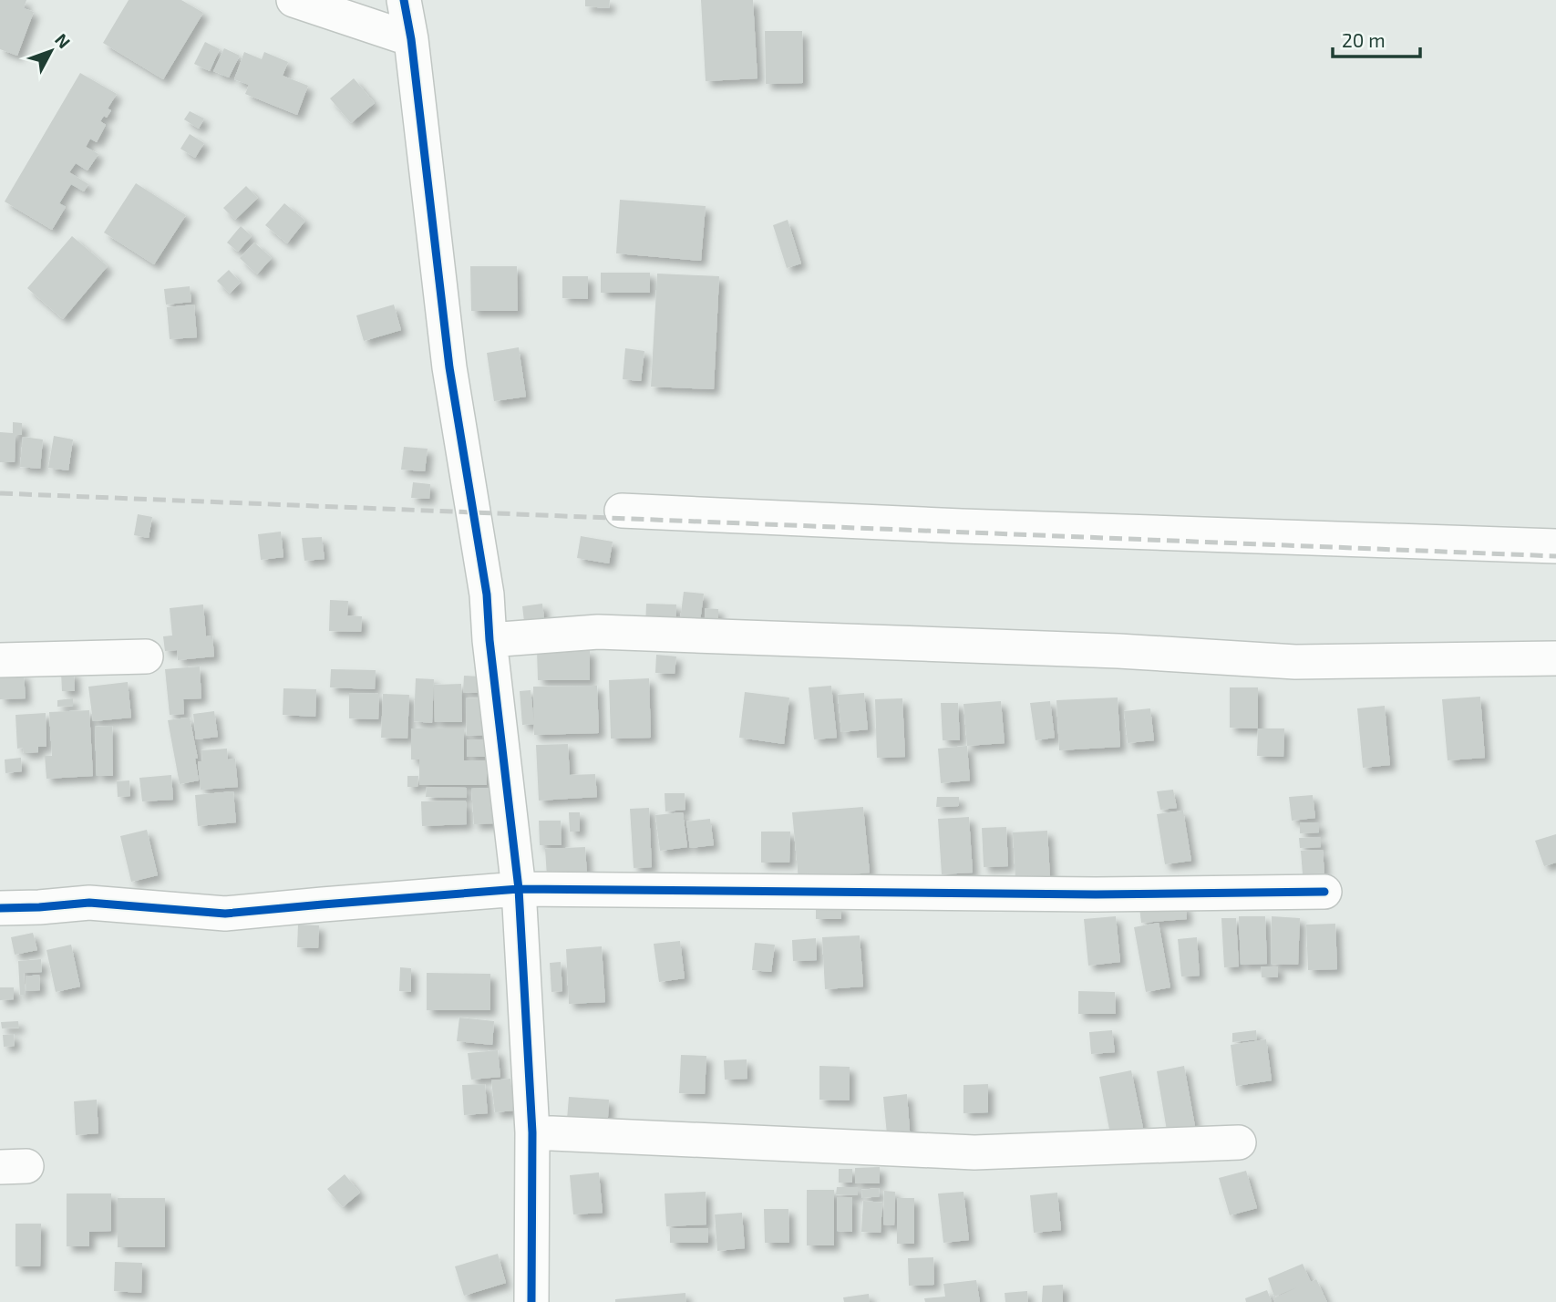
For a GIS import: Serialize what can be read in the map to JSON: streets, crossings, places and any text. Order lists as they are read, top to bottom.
{
  "scale_bar": "20 m",
  "north": "top right"
}
